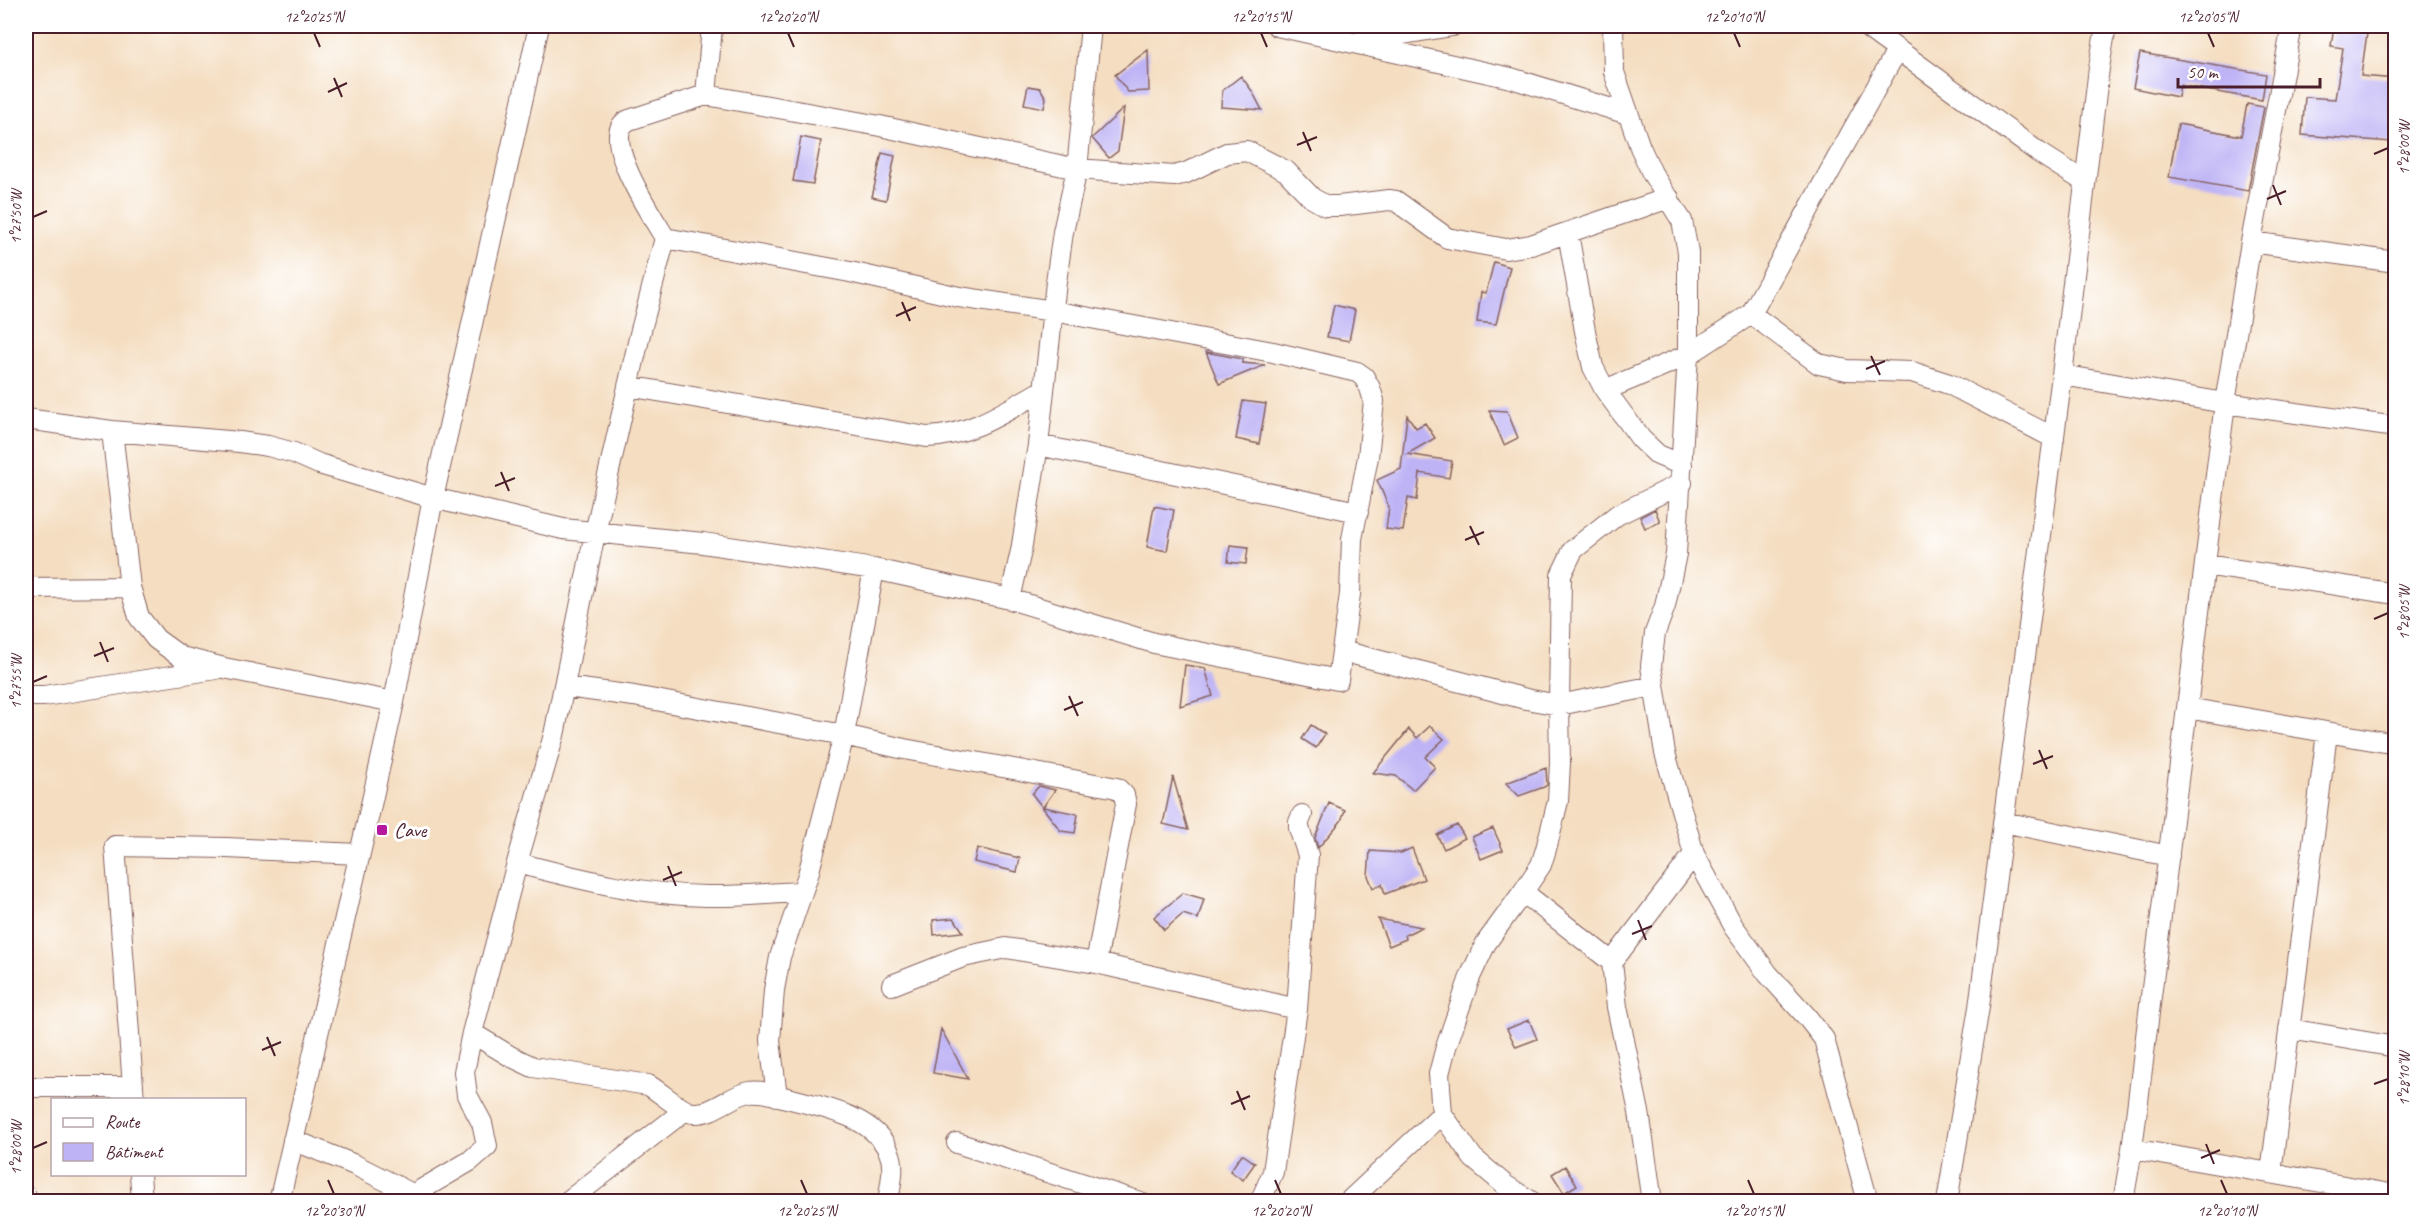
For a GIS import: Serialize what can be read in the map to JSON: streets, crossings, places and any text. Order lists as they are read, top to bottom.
{
  "places": {
    "transit": ["Cave"]
  },
  "legend": ["Route", "Bâtiment"],
  "scale_bar": "50 m",
  "coordinates": [
    "12°20'25\"N",
    "12°20'20\"N",
    "12°20'15\"N",
    "12°20'10\"N",
    "12°20'05\"N",
    "1°28'00\"W",
    "1°27'50\"W",
    "1°28'05\"W",
    "1°27'55\"W",
    "1°28'10\"W",
    "12°20'30\"N"
  ]
}
